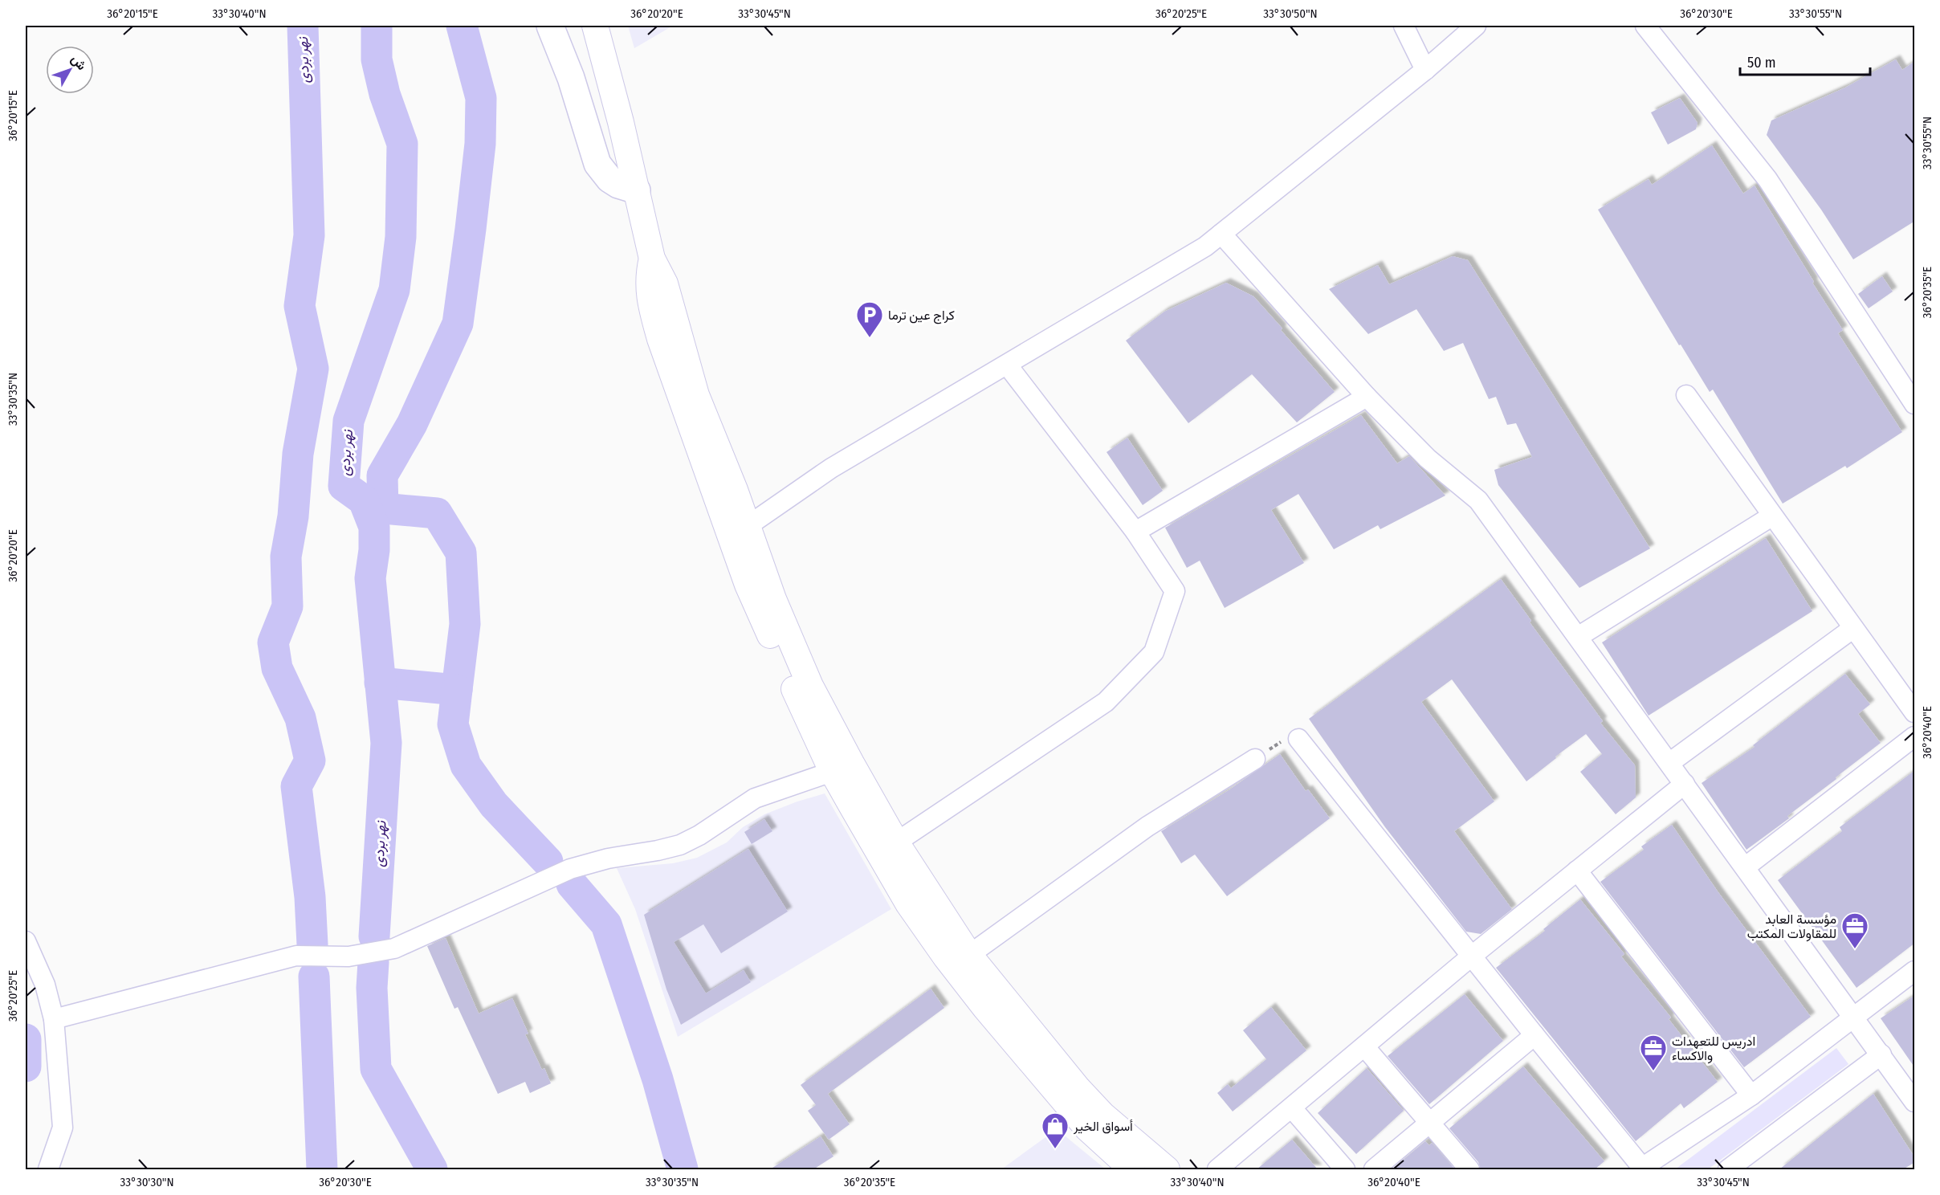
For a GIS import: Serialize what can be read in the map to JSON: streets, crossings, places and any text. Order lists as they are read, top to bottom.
{
  "water": ["نهر بردى"],
  "places": {
    "parking": ["كراج عين ترما"],
    "office": ["مؤسسة العابد للمقاولات المكتب", "ادريس للتعهدات والاكساء"],
    "shop": ["أسواق الخير"]
  },
  "scale_bar": "50 m",
  "north": "top right",
  "coordinates": [
    "36°20'15\"E",
    "33°30'40\"N",
    "36°20'20\"E",
    "33°30'45\"N",
    "36°20'25\"E",
    "33°30'50\"N",
    "36°20'30\"E",
    "33°30'55\"N",
    "36°20'35\"E",
    "33°30'35\"N",
    "36°20'40\"E",
    "33°30'30\"N"
  ]
}
